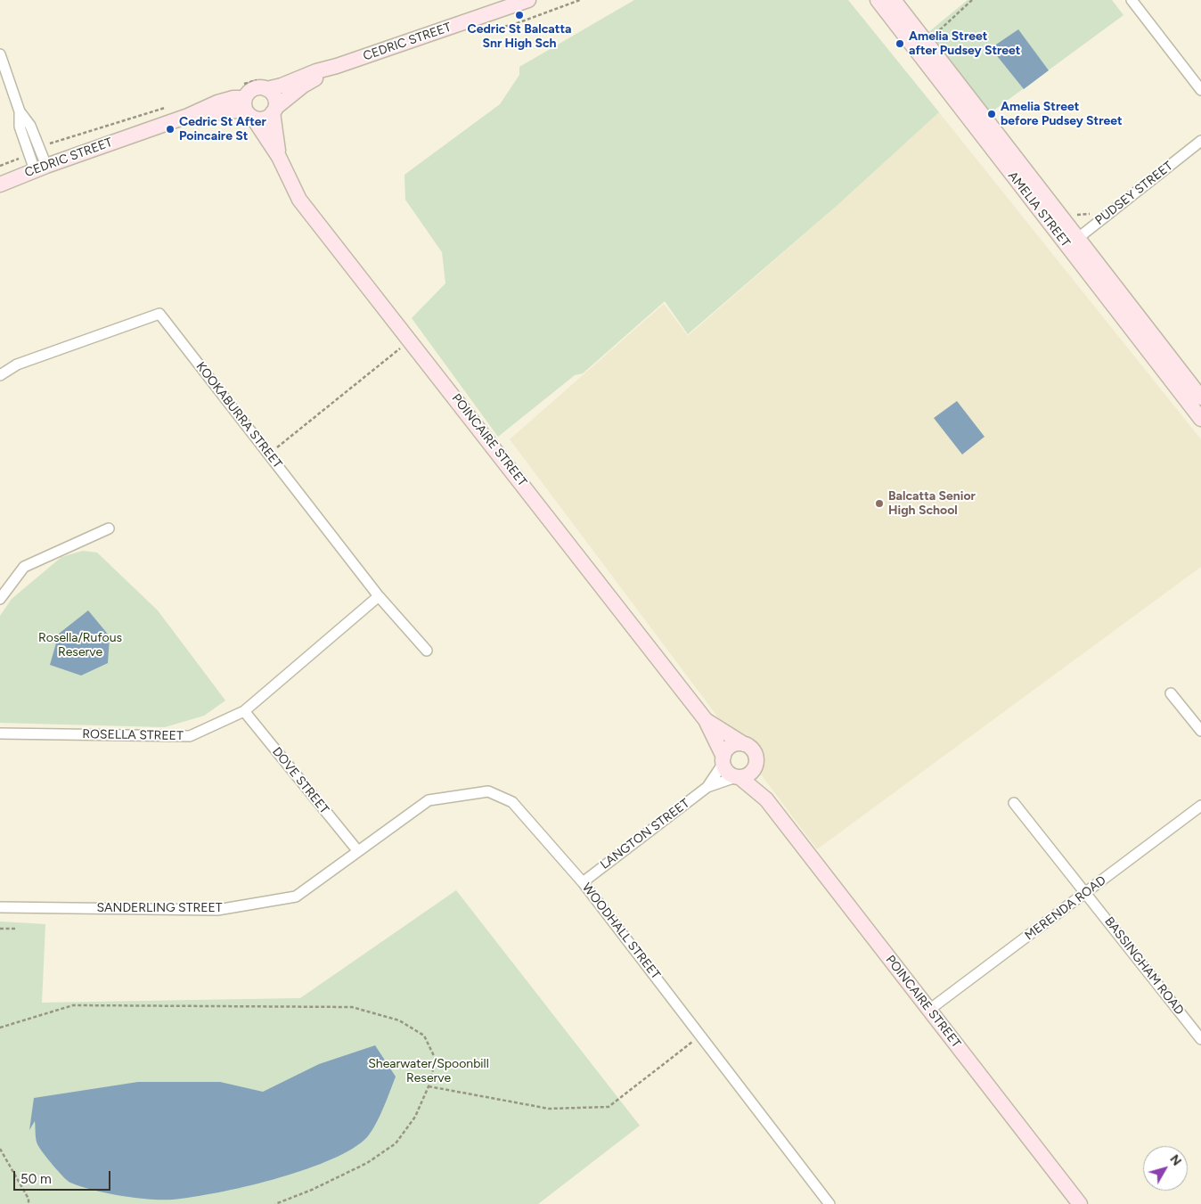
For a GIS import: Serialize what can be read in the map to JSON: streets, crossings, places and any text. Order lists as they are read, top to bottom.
{
  "streets": {
    "main road": ["CEDRIC STREET", "AMELIA STREET", "POINCAIRE STREET"],
    "street": [
      "PUDSEY STREET",
      "KOOKABURRA STREET",
      "ROSELLA STREET",
      "DOVE STREET",
      "LANGTON STREET",
      "SANDERLING STREET",
      "MERENDA ROAD",
      "WOODHALL STREET",
      "BASSINGHAM ROAD"
    ]
  },
  "crossings": [
    ["CEDRIC STREET", "POINCAIRE STREET"],
    ["PUDSEY STREET", "AMELIA STREET"],
    ["KOOKABURRA STREET", "ROSELLA STREET"],
    ["POINCAIRE STREET", "LANGTON STREET"],
    ["POINCAIRE STREET", "MERENDA ROAD"],
    ["ROSELLA STREET", "DOVE STREET"],
    ["DOVE STREET", "SANDERLING STREET"],
    ["DOVE STREET", "WOODHALL STREET"],
    ["LANGTON STREET", "WOODHALL STREET"],
    ["SANDERLING STREET", "WOODHALL STREET"],
    ["MERENDA ROAD", "BASSINGHAM ROAD"]
  ],
  "parks": ["Rosella/Rufous Reserve", "Shearwater/Spoonbill Reserve"],
  "places": [
    "Cedric St Balcatta Snr High Sch",
    "Amelia Street after Pudsey Street",
    "Amelia Street before Pudsey Street",
    "Cedric St After Poincaire St",
    "Balcatta Senior High School"
  ],
  "scale_bar": "50 m",
  "north": "top right"
}
